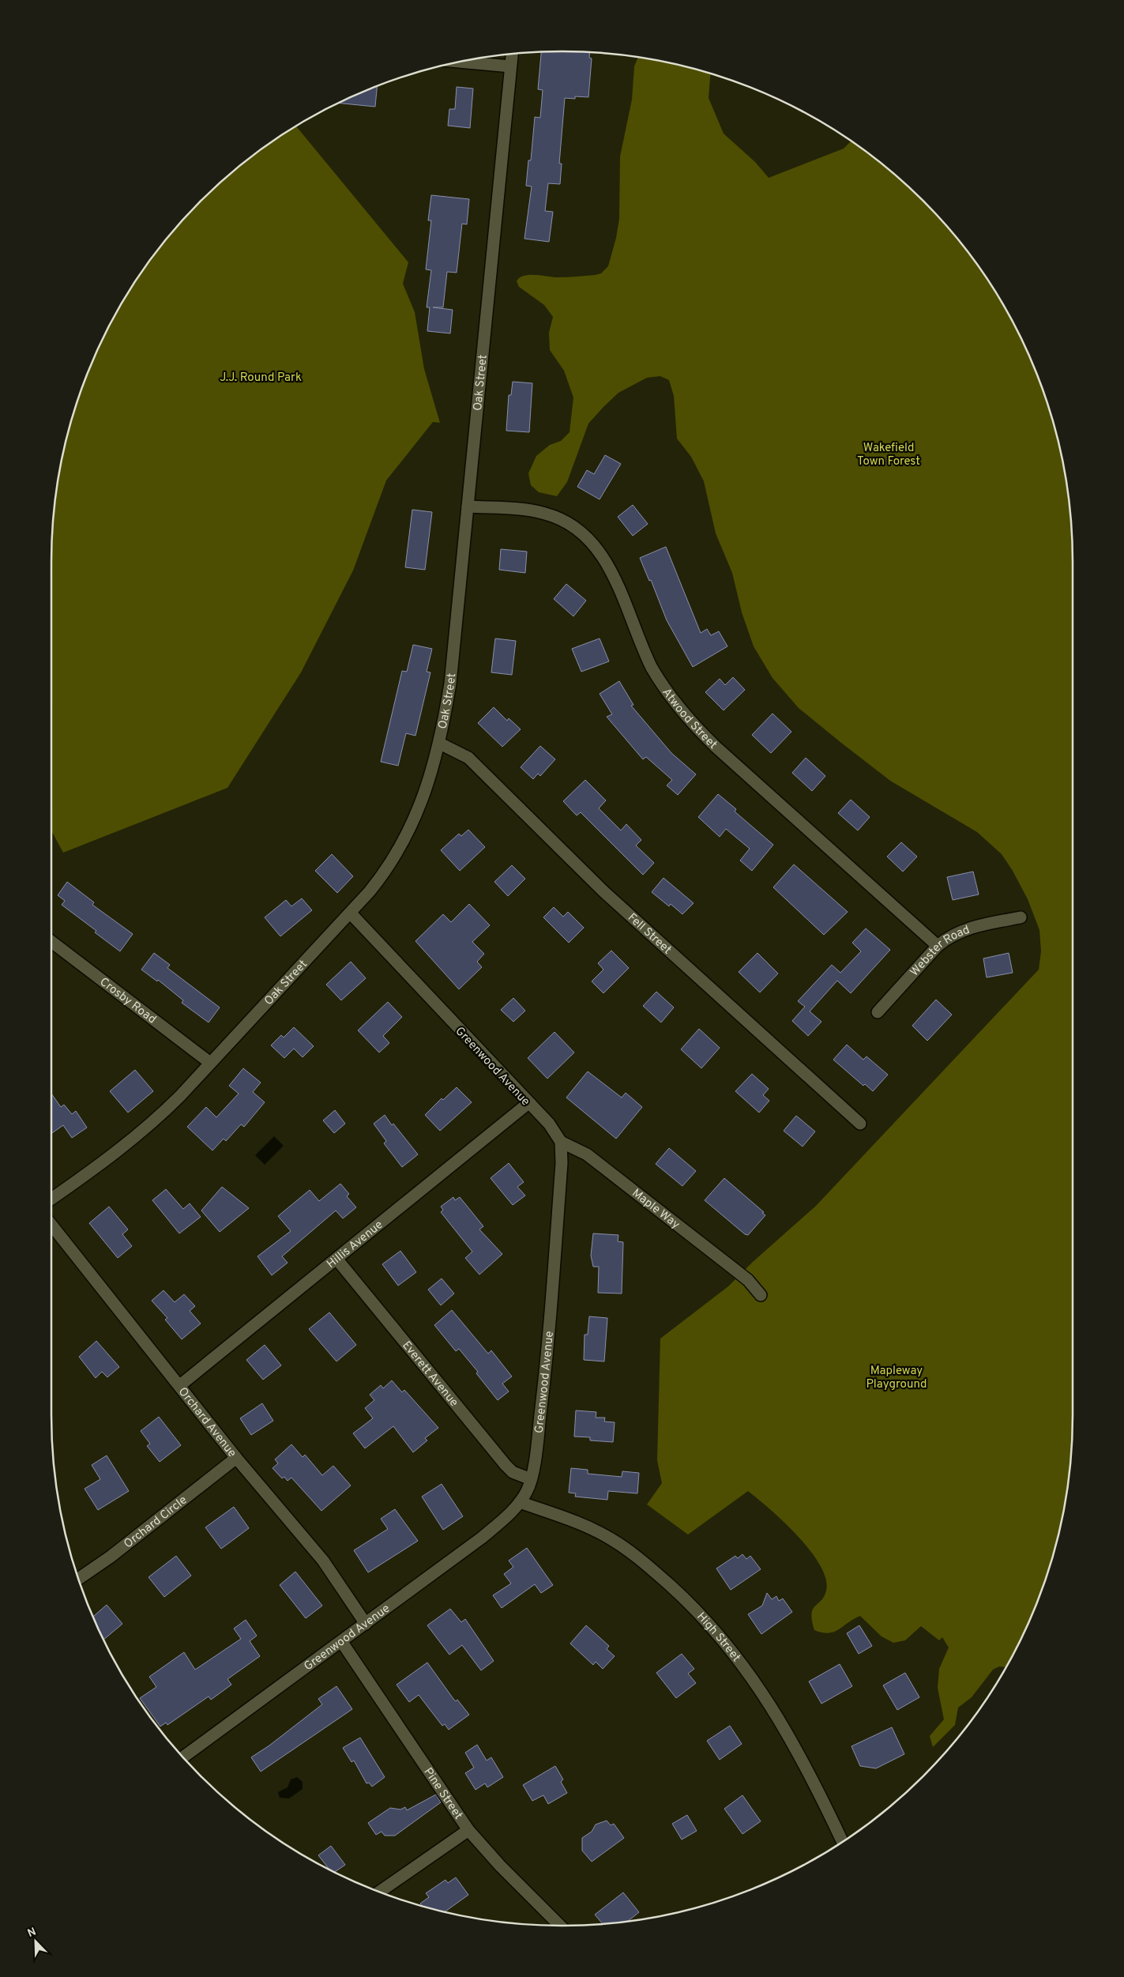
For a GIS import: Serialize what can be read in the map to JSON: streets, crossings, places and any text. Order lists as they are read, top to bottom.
{
  "streets": {
    "street": [
      "Oak Street",
      "Atwood Street",
      "Fell Street",
      "Webster Road",
      "Crosby Road",
      "Greenwood Avenue",
      "Maple Way",
      "Hillis Avenue",
      "Everett Avenue",
      "Orchard Avenue",
      "Orchard Circle",
      "High Street",
      "Pine Street"
    ]
  },
  "crossings": [
    ["Oak Street", "Atwood Street"],
    ["Oak Street", "Fell Street"],
    ["Oak Street", "Crosby Road"],
    ["Oak Street", "Greenwood Avenue"],
    ["Atwood Street", "Webster Road"],
    ["Greenwood Avenue", "Maple Way"],
    ["Greenwood Avenue", "Hillis Avenue"],
    ["Greenwood Avenue", "Everett Avenue"],
    ["Greenwood Avenue", "Orchard Avenue"],
    ["Greenwood Avenue", "High Street"],
    ["Greenwood Avenue", "Pine Street"],
    ["Hillis Avenue", "Everett Avenue"],
    ["Hillis Avenue", "Orchard Avenue"],
    ["Orchard Avenue", "Orchard Circle"]
  ],
  "parks": ["J.J. Round Park", "Wakefield Town Forest", "Mapleway Playground"],
  "north": "top left"
}
